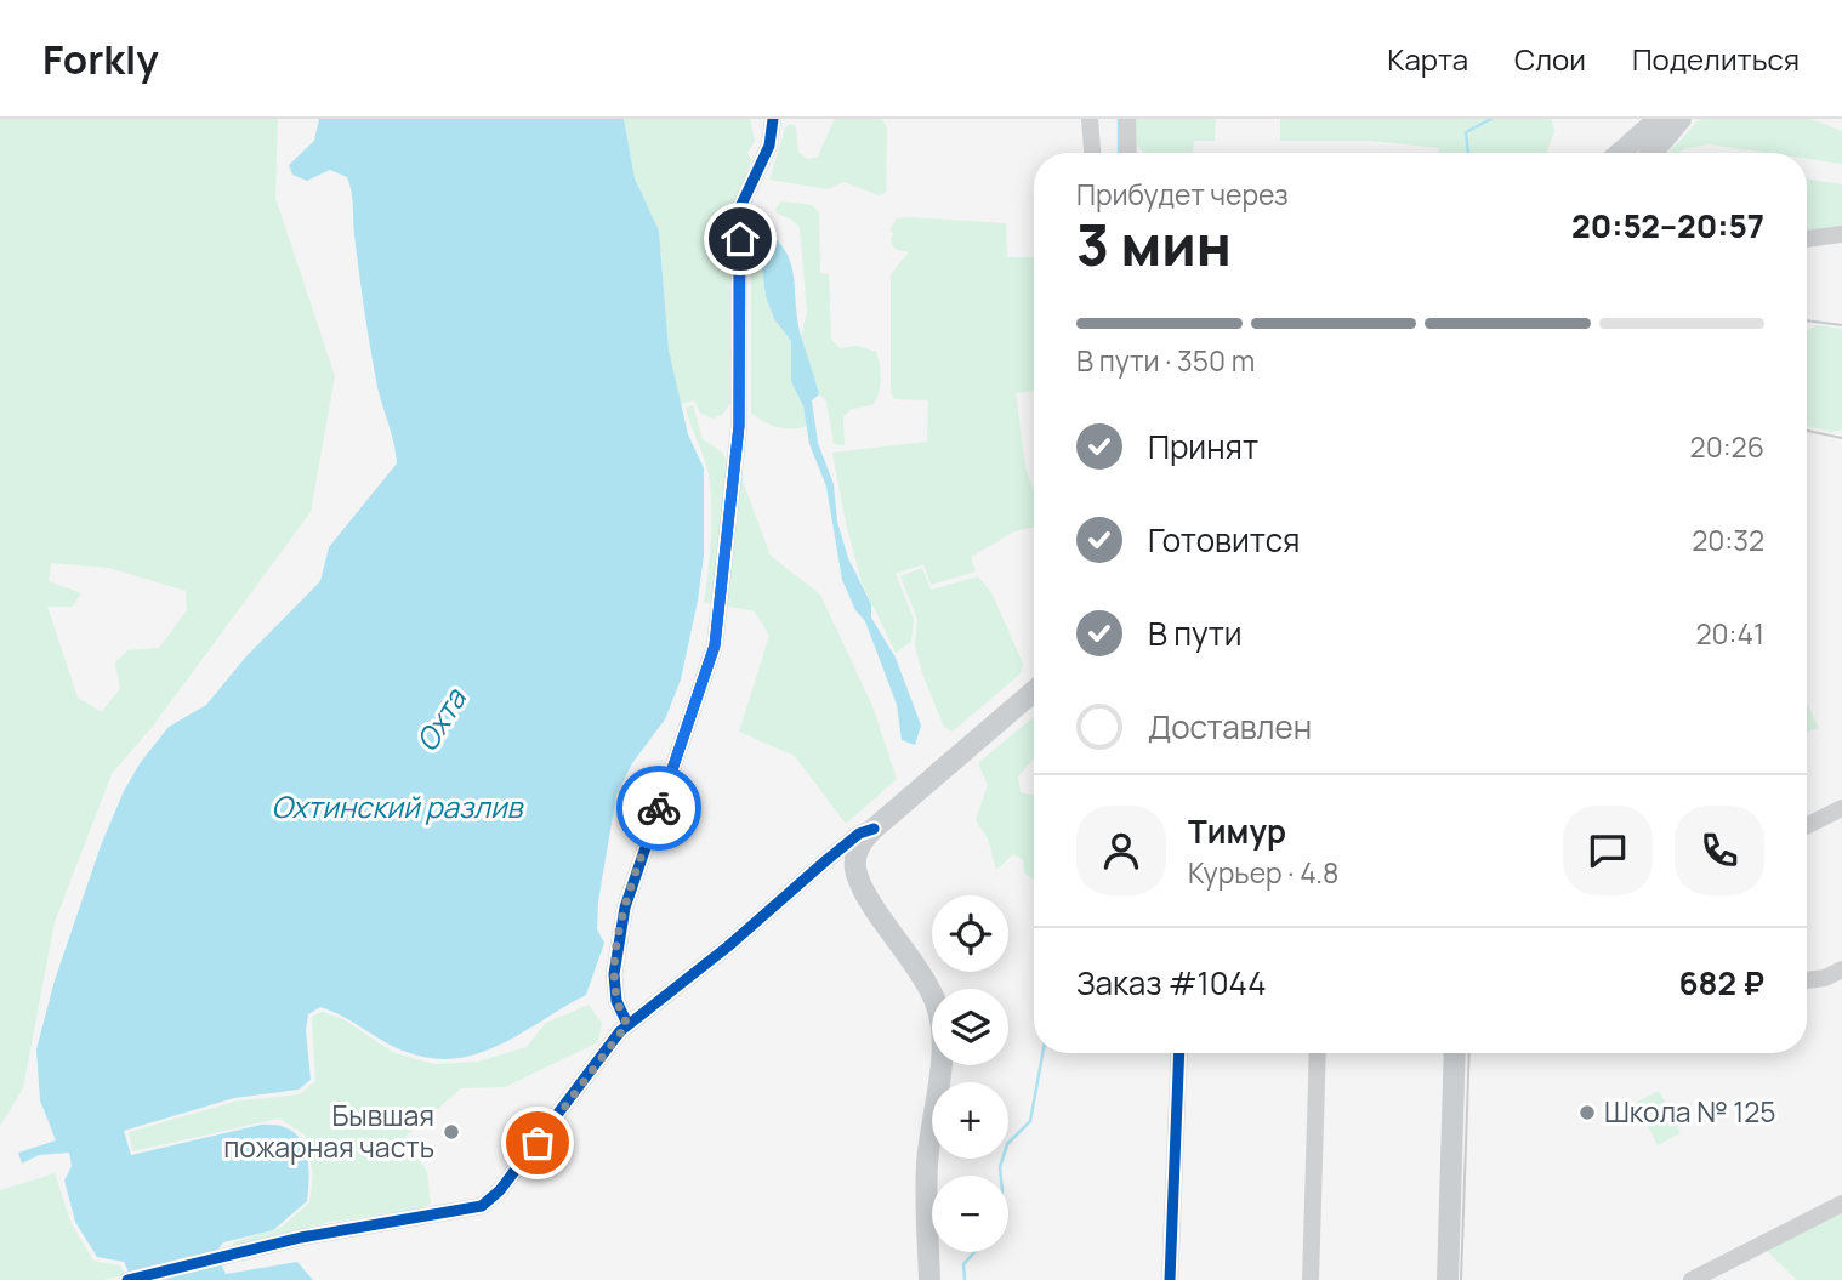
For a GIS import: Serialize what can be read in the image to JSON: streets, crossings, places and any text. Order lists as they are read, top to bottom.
{
  "water": ["Охта", "Охтинский разлив"],
  "places": ["Школа № 125", "Бывшая пожарная часть"],
  "page": {
    "header": "Forkly",
    "nav": ["Карта", "Слои", "Поделиться"],
    "heading": ["3 мин", "Прибудет через", "20:52–20:57"],
    "panel": [
      "Тимур",
      "Курьер · 4.8",
      "Заказ #1044",
      "682 ₽"
    ],
    "bar": "В пути · 350 m",
    "list": [
      ["Принят", "20:26"],
      ["Готовится", "20:32"],
      ["В пути", "20:41"],
      "Доставлен"
    ],
    "map_buttons": ["+", "−"]
  }
}
